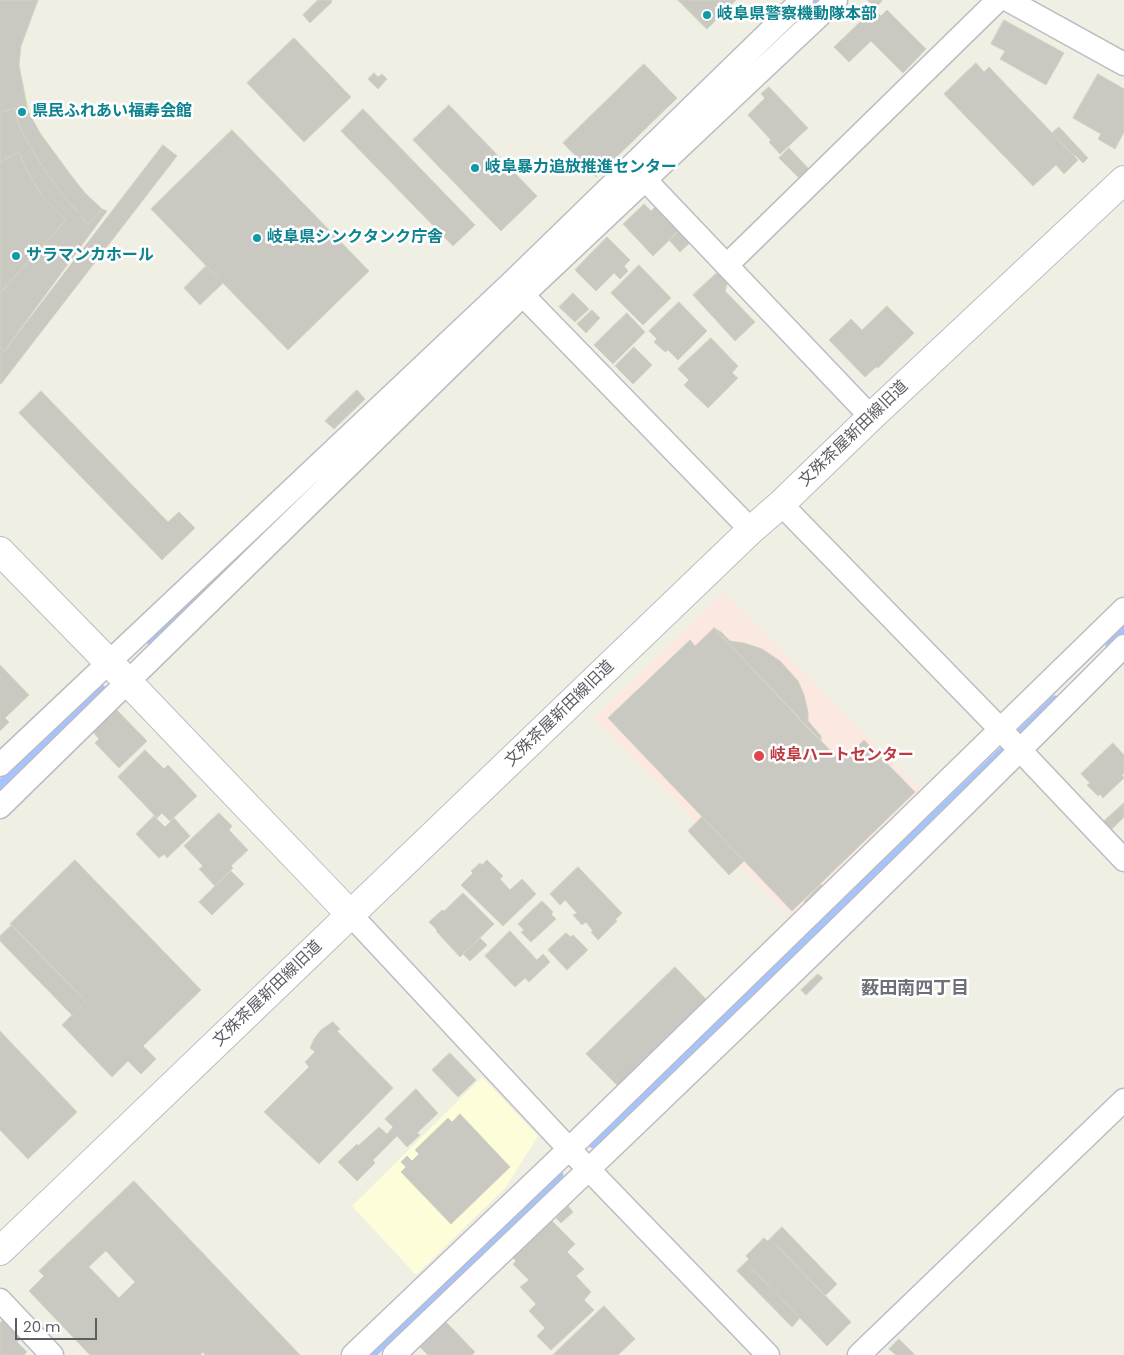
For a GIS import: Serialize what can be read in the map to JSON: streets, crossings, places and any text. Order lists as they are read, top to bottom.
{
  "streets": {
    "street": ["文殊茶屋新田線旧道"]
  },
  "districts": ["薮田南四丁目"],
  "places": [
    "岐阜県警察機動隊本部",
    "県民ふれあい福寿会館",
    "岐阜暴力追放推進センター",
    "岐阜県シンクタンク庁舎",
    "サラマンカホール",
    "岐阜ハートセンター"
  ],
  "scale_bar": "20 m"
}
